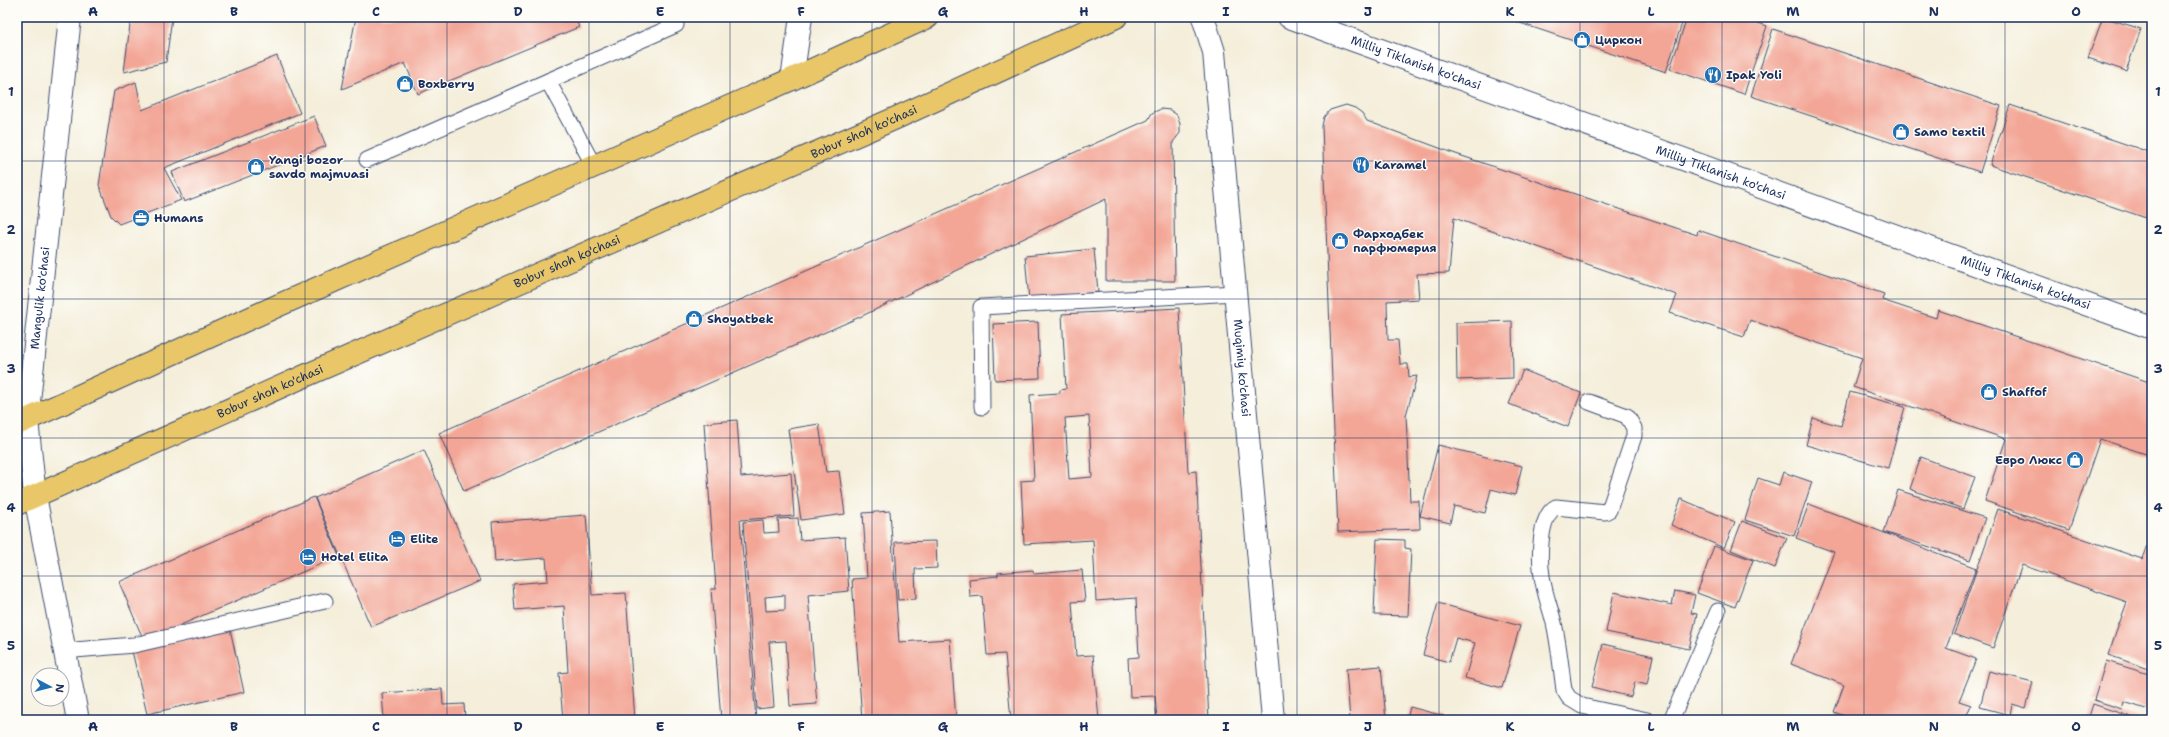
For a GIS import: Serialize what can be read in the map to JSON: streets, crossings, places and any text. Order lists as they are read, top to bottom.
{
  "streets": {
    "main road": ["Bobur shoh ko'chasi"],
    "street": ["Milliy Tiklanish ko'chasi", "Mangulik ko'chasi", "Muqimiy ko'chasi"]
  },
  "crossings": [
    ["Bobur shoh ko'chasi", "Mangulik ko'chasi"]
  ],
  "places": {
    "shop": [
      "Циркон",
      "Boxberry",
      "Samo textil",
      "Yangi bozor savdo majmuasi",
      "Фарходбек парфюмерия",
      "Shoyatbek",
      "Shaffof",
      "Евро Люкс"
    ],
    "restaurant": ["Ipak Yoli", "Karamel"],
    "office": ["Humans"],
    "hotel": ["Elite", "Hotel Elita"]
  },
  "north": "right",
  "grid": {
    "columns": [
      "A",
      "B",
      "C",
      "D",
      "E",
      "F",
      "G",
      "H",
      "I",
      "J",
      "K",
      "L",
      "M",
      "N",
      "O"
    ],
    "rows": [
      "1",
      "2",
      "3",
      "4",
      "5"
    ]
  }
}
